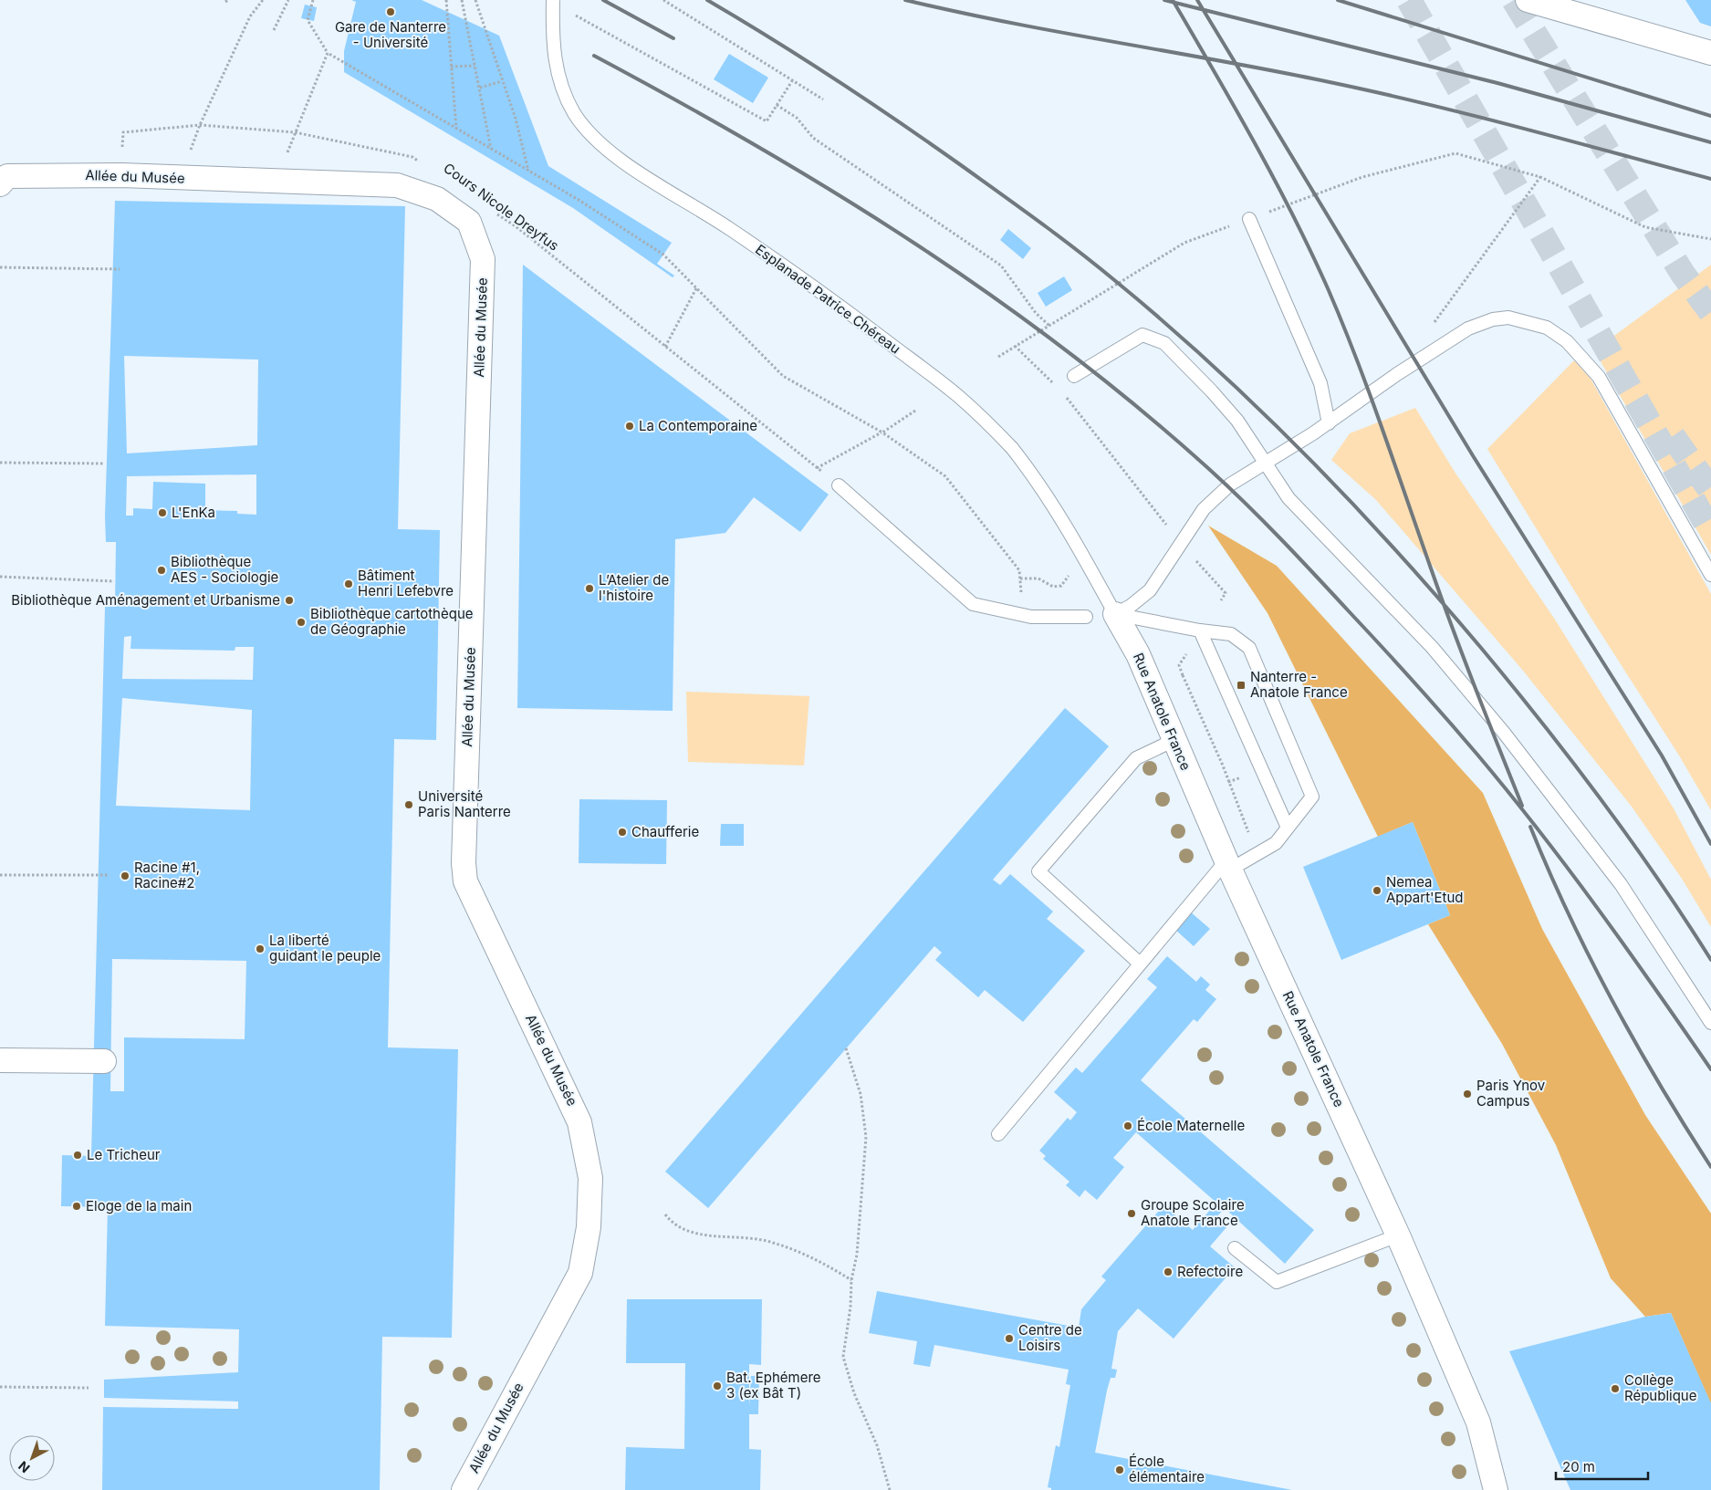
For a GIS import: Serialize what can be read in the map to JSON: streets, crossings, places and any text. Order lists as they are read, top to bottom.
{
  "streets": {
    "street": ["Allée du Musée", "Rue Anatole France"],
    "lane": ["Esplanade Patrice Chéreau"],
    "path": ["Cours Nicole Dreyfus"]
  },
  "crossings": [
    ["Esplanade Patrice Chéreau", "Rue Anatole France"]
  ],
  "places": {
    "other": [
      "Gare de Nanterre - Université",
      "La Contemporaine",
      "L'EnKa",
      "Bibliothèque AES - Sociologie",
      "Bâtiment Henri Lefebvre",
      "L’Atelier de l'histoire",
      "Bibliothèque Aménagement et Urbanisme",
      "Bibliothèque cartothèque de Géographie",
      "Université Paris Nanterre",
      "Chaufferie",
      "Racine #1, Racine#2",
      "Nemea Appart'Etud",
      "La liberté guidant le peuple",
      "Paris Ynov Campus",
      "École Maternelle",
      "Le Tricheur",
      "Eloge de la main",
      "Groupe Scolaire Anatole France",
      "Refectoire",
      "Centre de Loisirs",
      "Bat. Ephémere 3 (ex Bât T)",
      "Collège République",
      "École élémentaire"
    ],
    "transit": ["Nanterre - Anatole France"]
  },
  "scale_bar": "20 m",
  "north": "bottom left"
}
